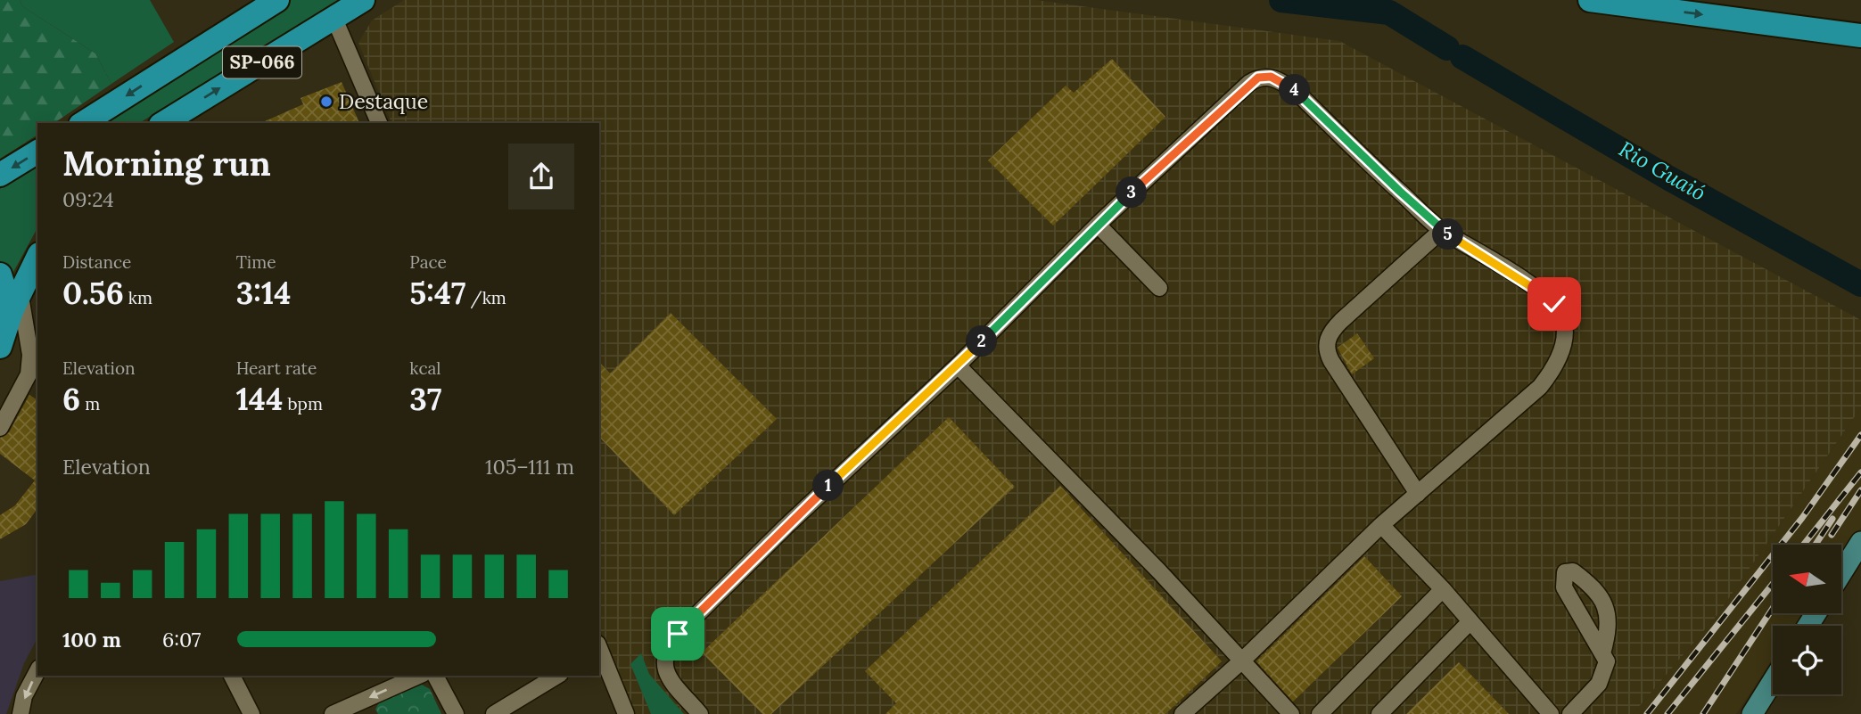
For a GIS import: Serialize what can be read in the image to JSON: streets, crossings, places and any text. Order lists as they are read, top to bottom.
{
  "streets": {
    "highway": ["SP-066"]
  },
  "water": ["Rio Guaió"],
  "places": ["Destaque"],
  "north": "left",
  "page": {
    "pins": [
      "4",
      "3",
      "5",
      "2",
      "1"
    ],
    "heading": ["Morning run", "09:24"],
    "stats": [
      ["Distance", "0.56 km"],
      ["Time", "3:14"],
      ["Pace", "5:47 /km"],
      ["Elevation", "6 m"],
      ["Heart rate", "144 bpm"],
      ["kcal", "37"]
    ],
    "chart": ["Elevation", "105–111 m"],
    "list": [
      {
        "name": "100 m",
        "note": "6:07"
      }
    ]
  }
}
